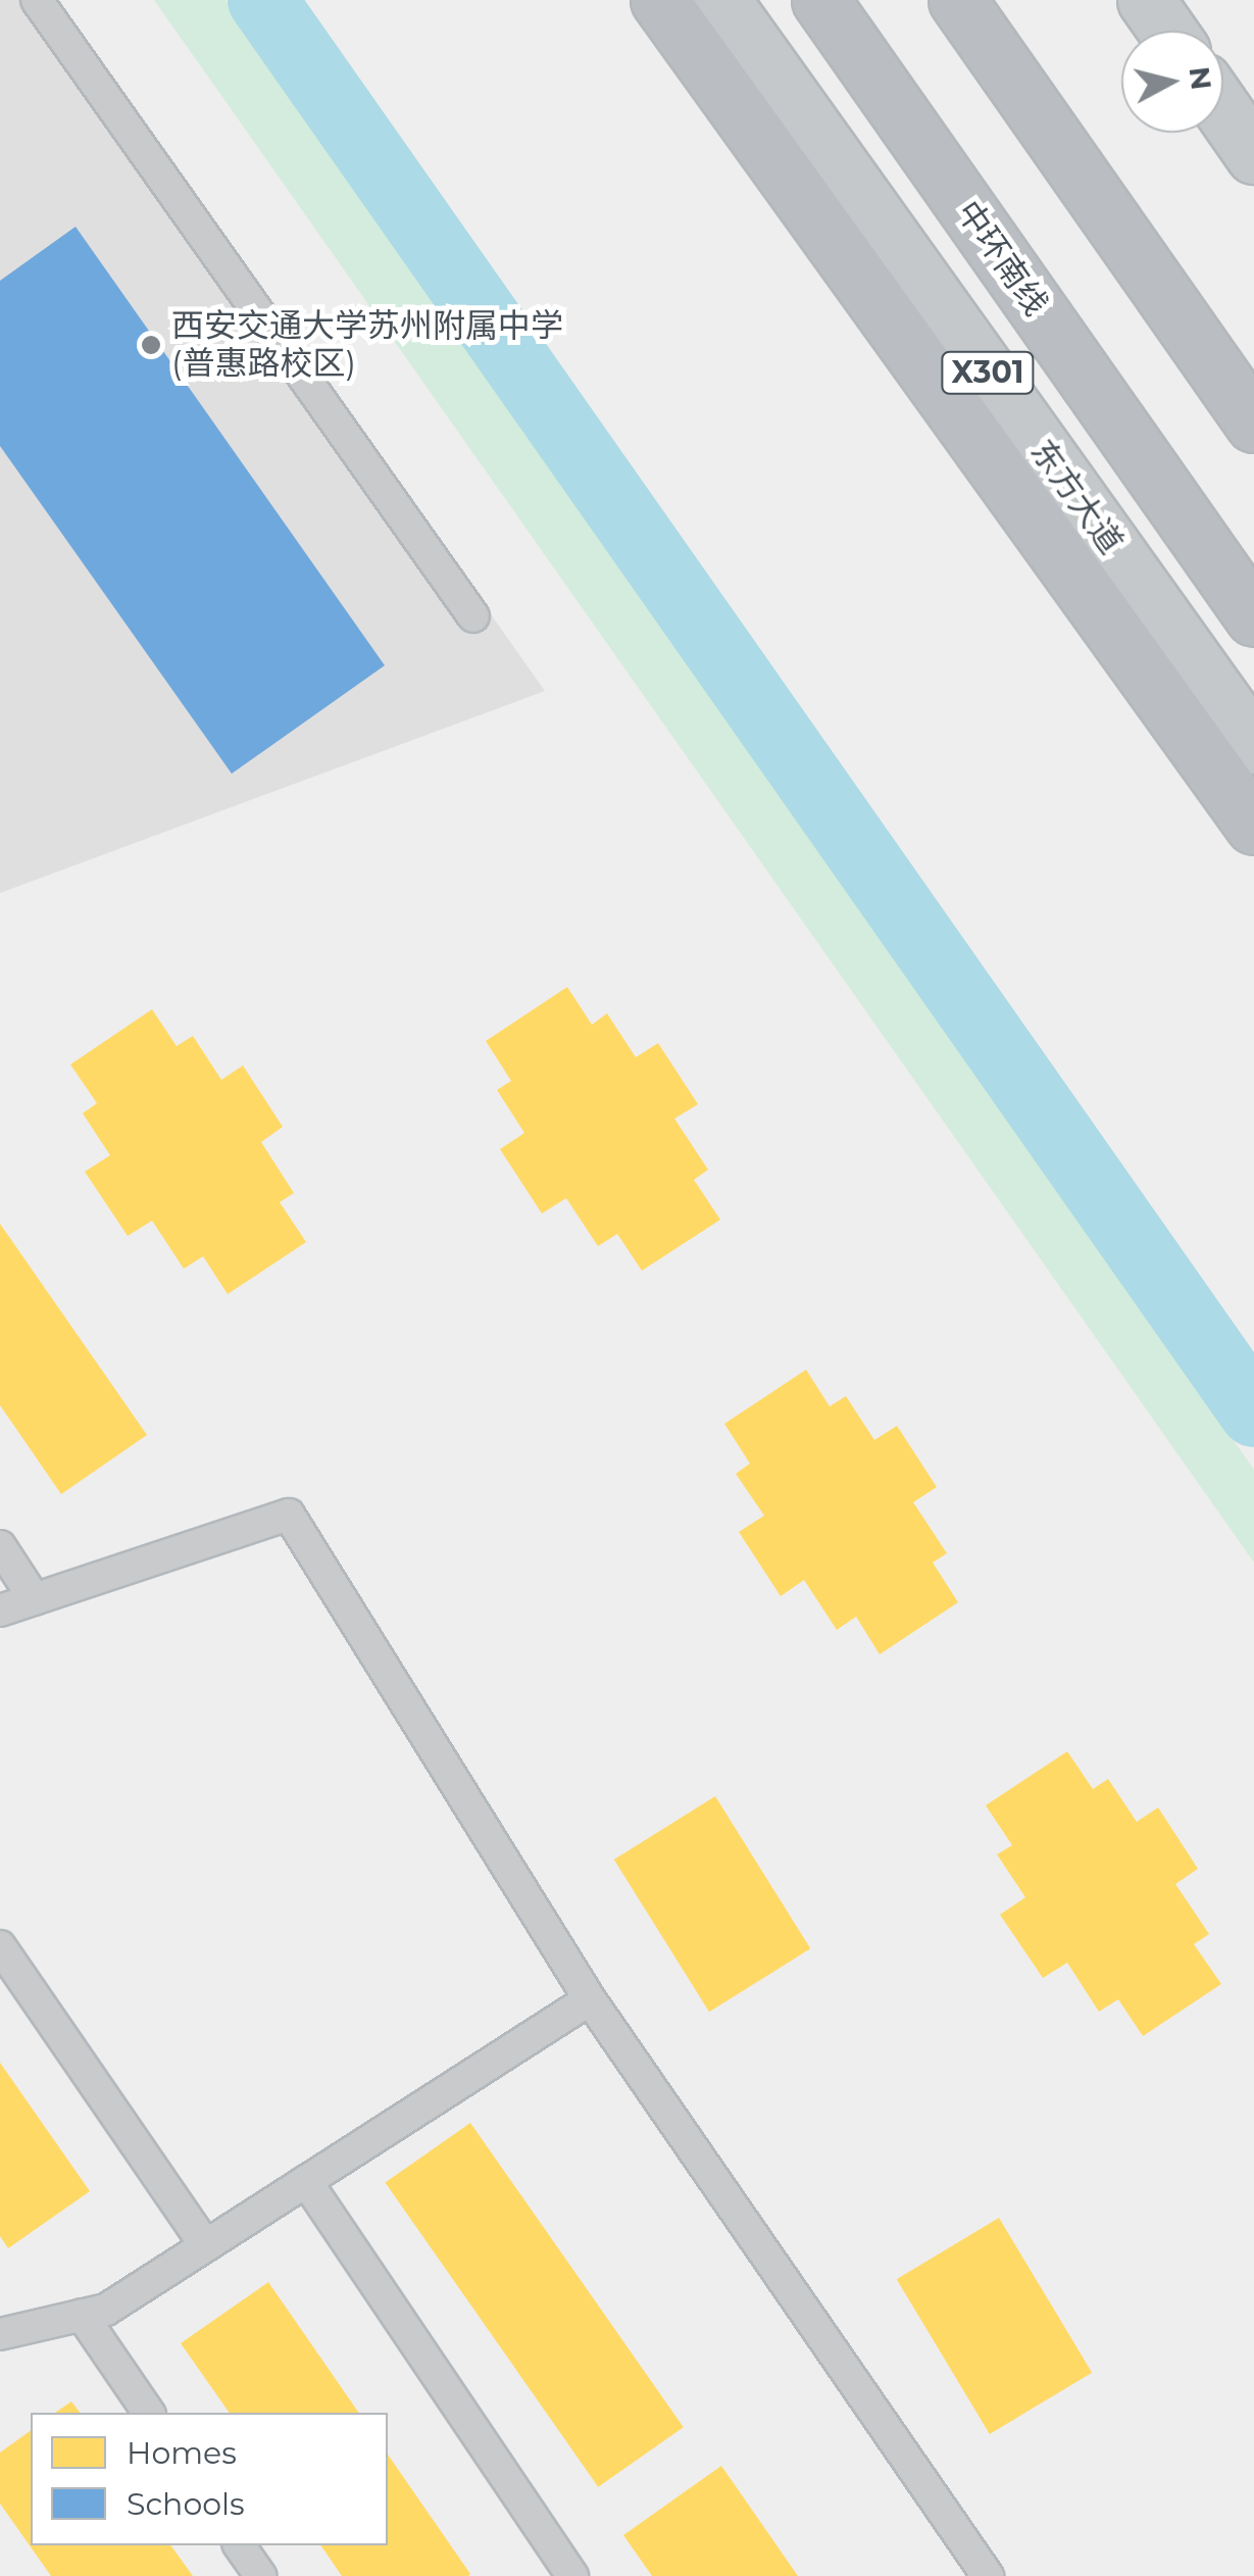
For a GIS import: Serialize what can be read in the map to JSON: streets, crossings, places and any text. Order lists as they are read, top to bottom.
{
  "streets": {
    "highway": ["中环南线"],
    "main road": ["X301", "东方大道"]
  },
  "places": ["西安交通大学苏州附属中学 (普惠路校区)"],
  "legend": ["Homes", "Schools"],
  "north": "right"
}
